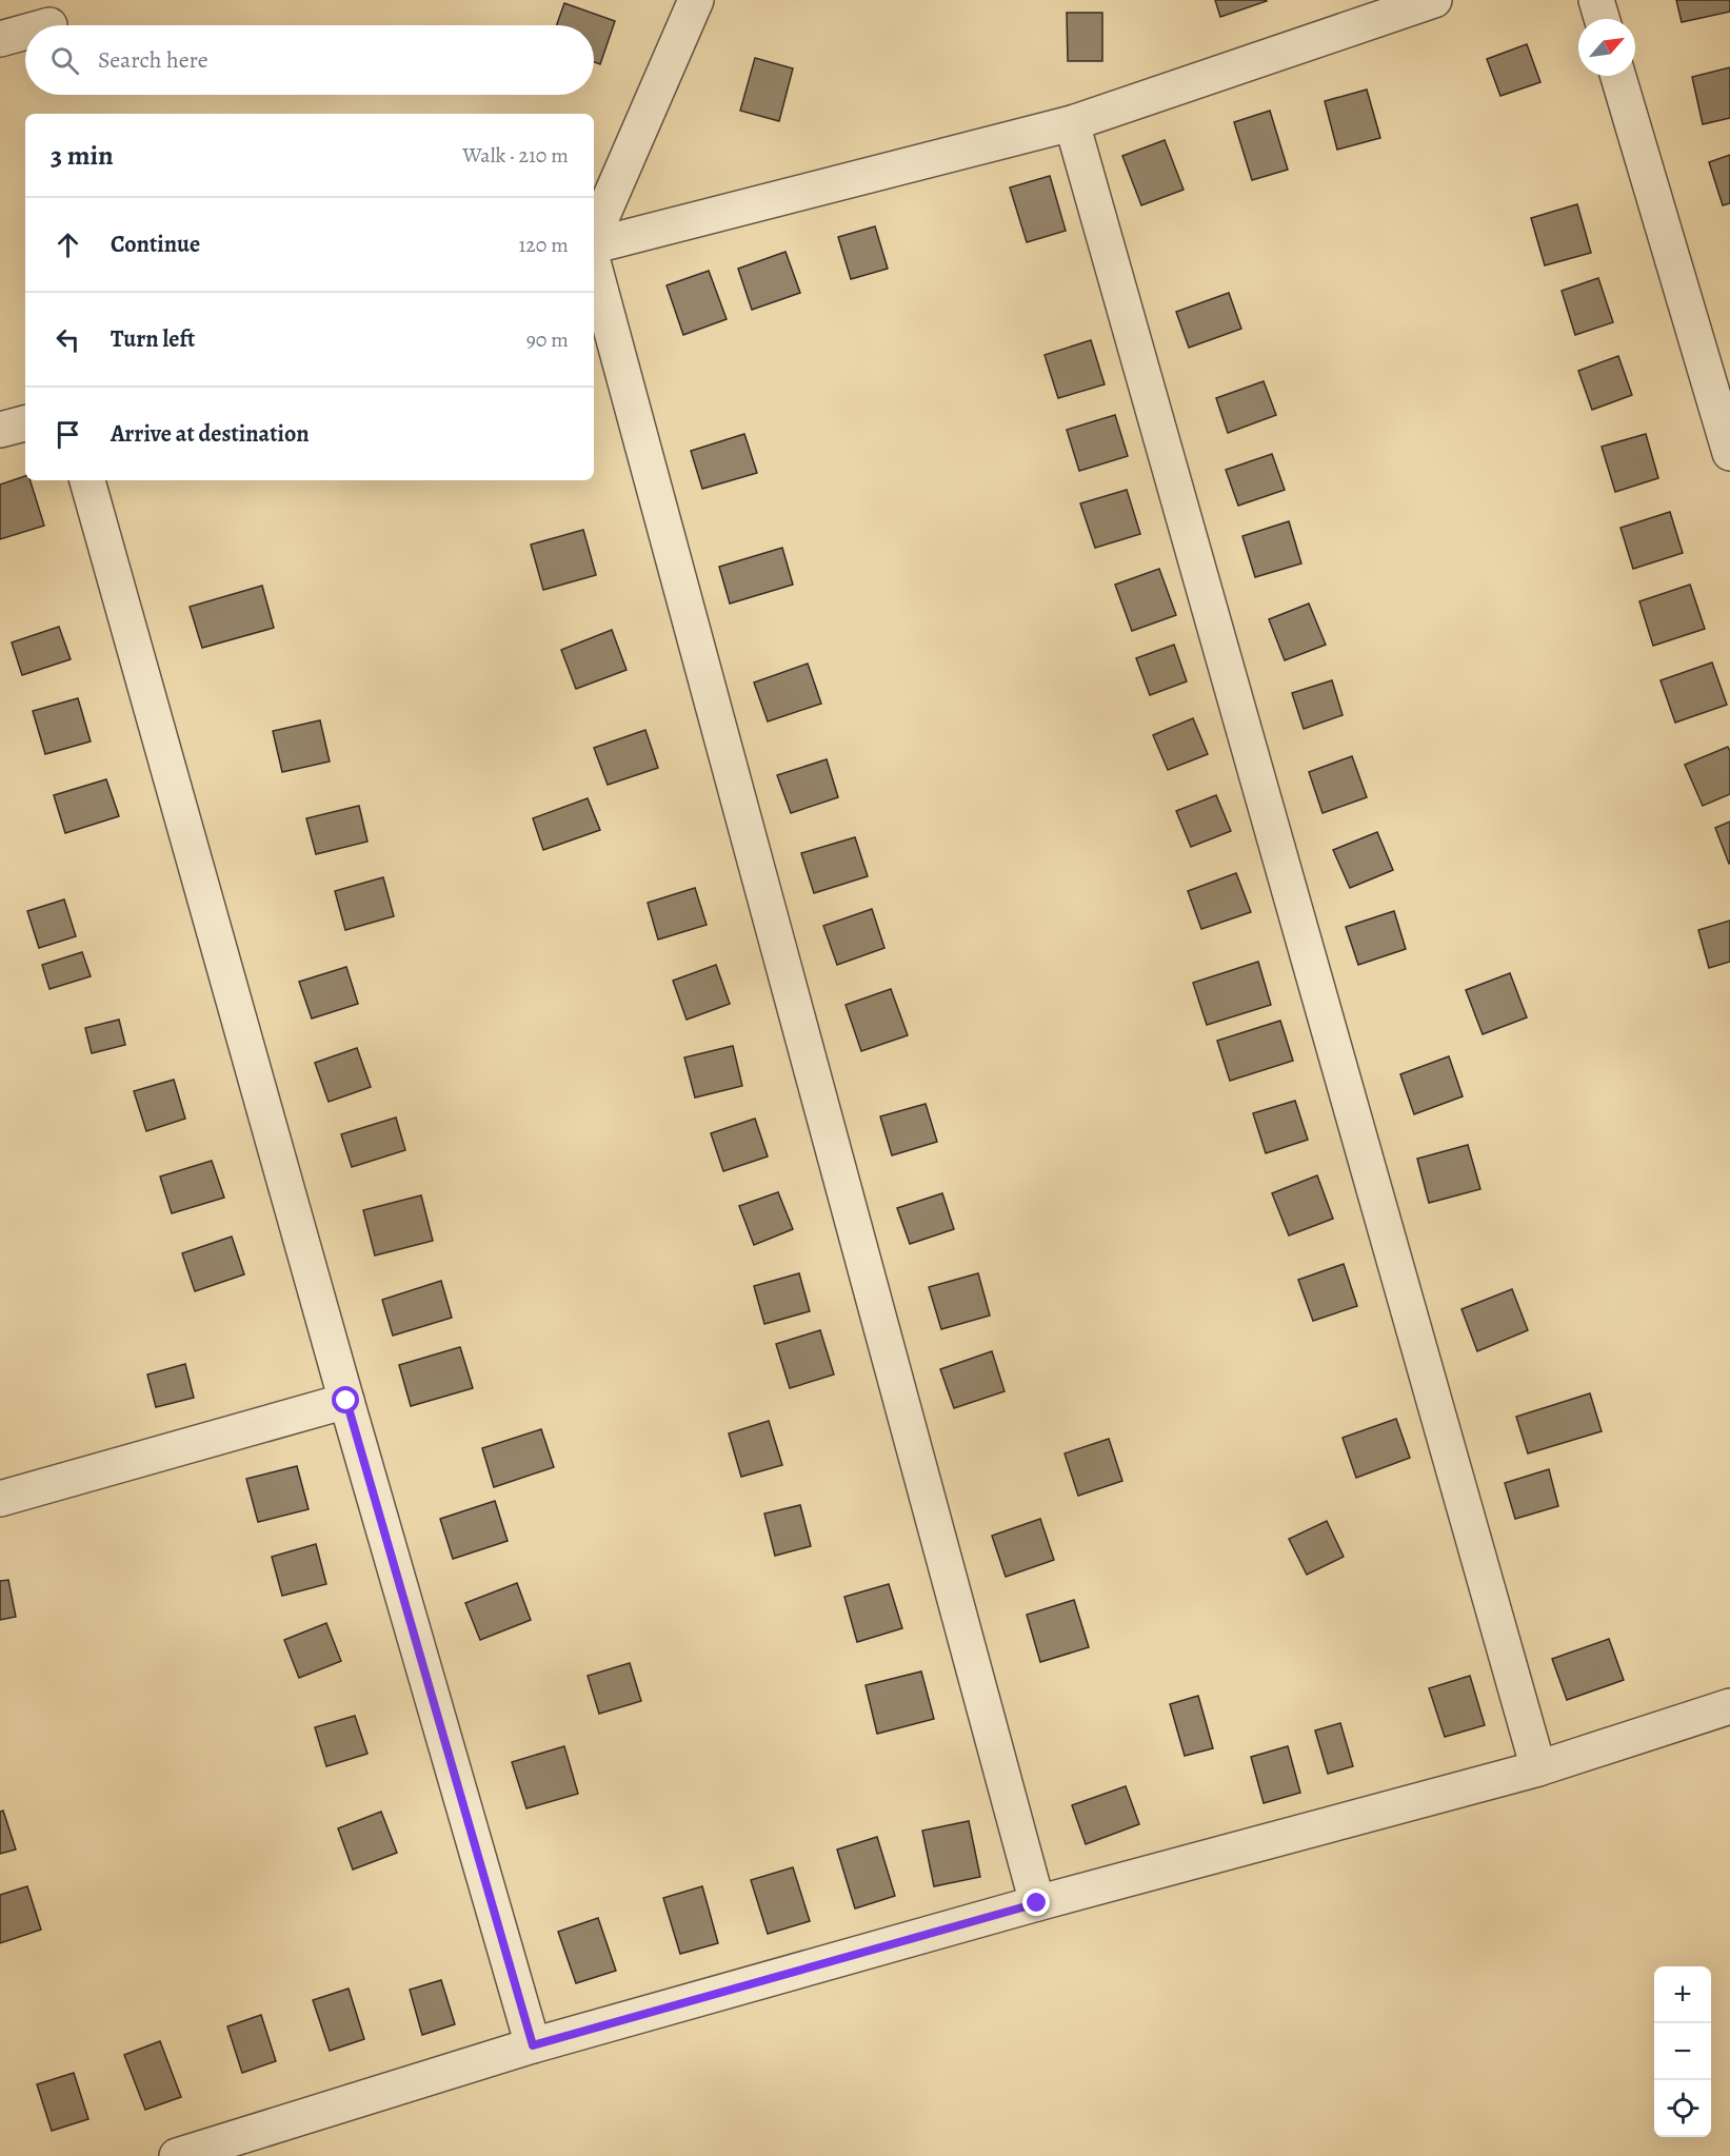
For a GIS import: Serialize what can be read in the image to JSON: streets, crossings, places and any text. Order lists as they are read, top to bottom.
{
  "north": "top right",
  "page": {
    "search": "Search here",
    "heading": ["3 min", "Walk · 210 m"],
    "list": [
      ["Continue", "120 m"],
      ["Turn left", "90 m"],
      "Arrive at destination"
    ],
    "map_buttons": ["+", "−"]
  }
}
